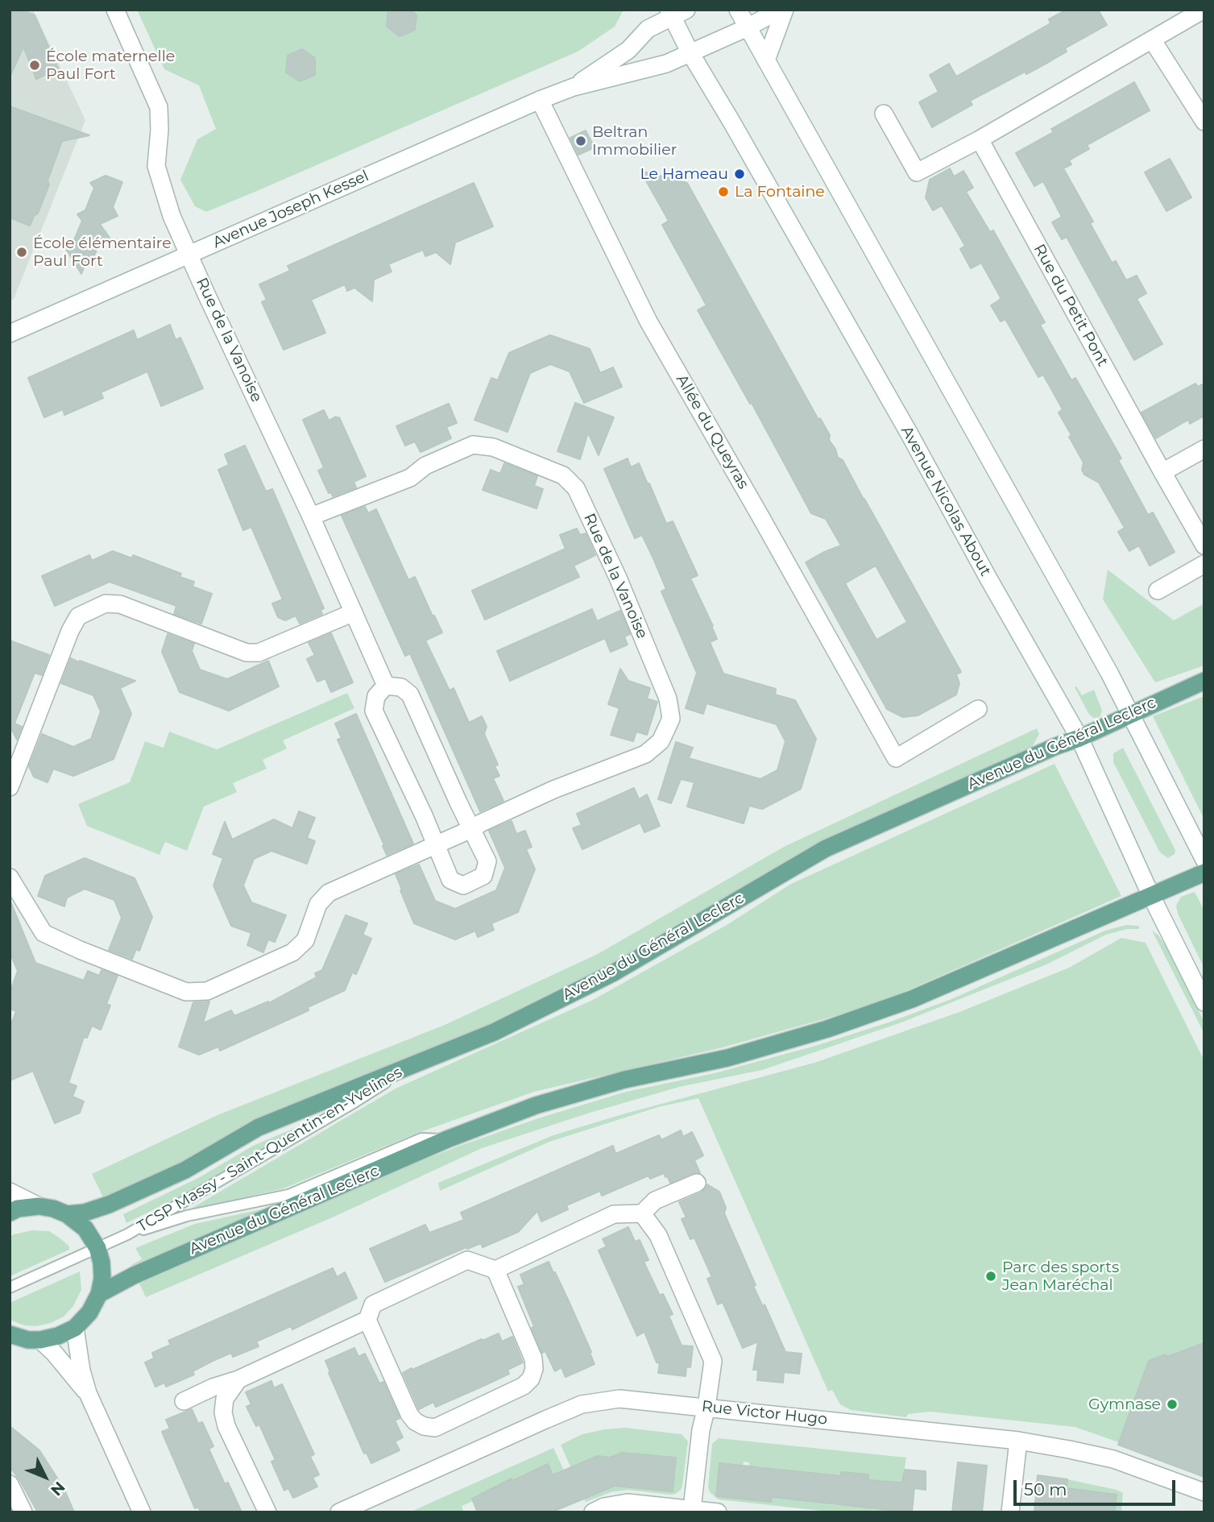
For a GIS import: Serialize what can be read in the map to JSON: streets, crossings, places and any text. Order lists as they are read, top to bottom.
{
  "streets": {
    "main road": ["Avenue du Général Leclerc"],
    "street": [
      "Avenue Joseph Kessel",
      "Rue du Petit Pont",
      "Rue de la Vanoise",
      "Allée du Queyras",
      "Avenue Nicolas About",
      "Rue Victor Hugo"
    ],
    "lane": ["TCSP Massy - Saint-Quentin-en-Yvelines"]
  },
  "crossings": [
    ["Avenue Joseph Kessel", "Rue de la Vanoise"],
    ["Avenue Joseph Kessel", "Allée du Queyras"],
    ["Avenue Joseph Kessel", "Avenue Nicolas About"],
    ["Avenue Nicolas About", "Avenue du Général Leclerc"],
    ["Avenue du Général Leclerc", "TCSP Massy - Saint-Quentin-en-Yvelines"]
  ],
  "places": [
    "École maternelle Paul Fort",
    "Beltran Immobilier",
    "Le Hameau",
    "La Fontaine",
    "École élémentaire Paul Fort",
    "Parc des sports Jean Maréchal",
    "Gymnase"
  ],
  "scale_bar": "50 m",
  "north": "bottom right"
}
